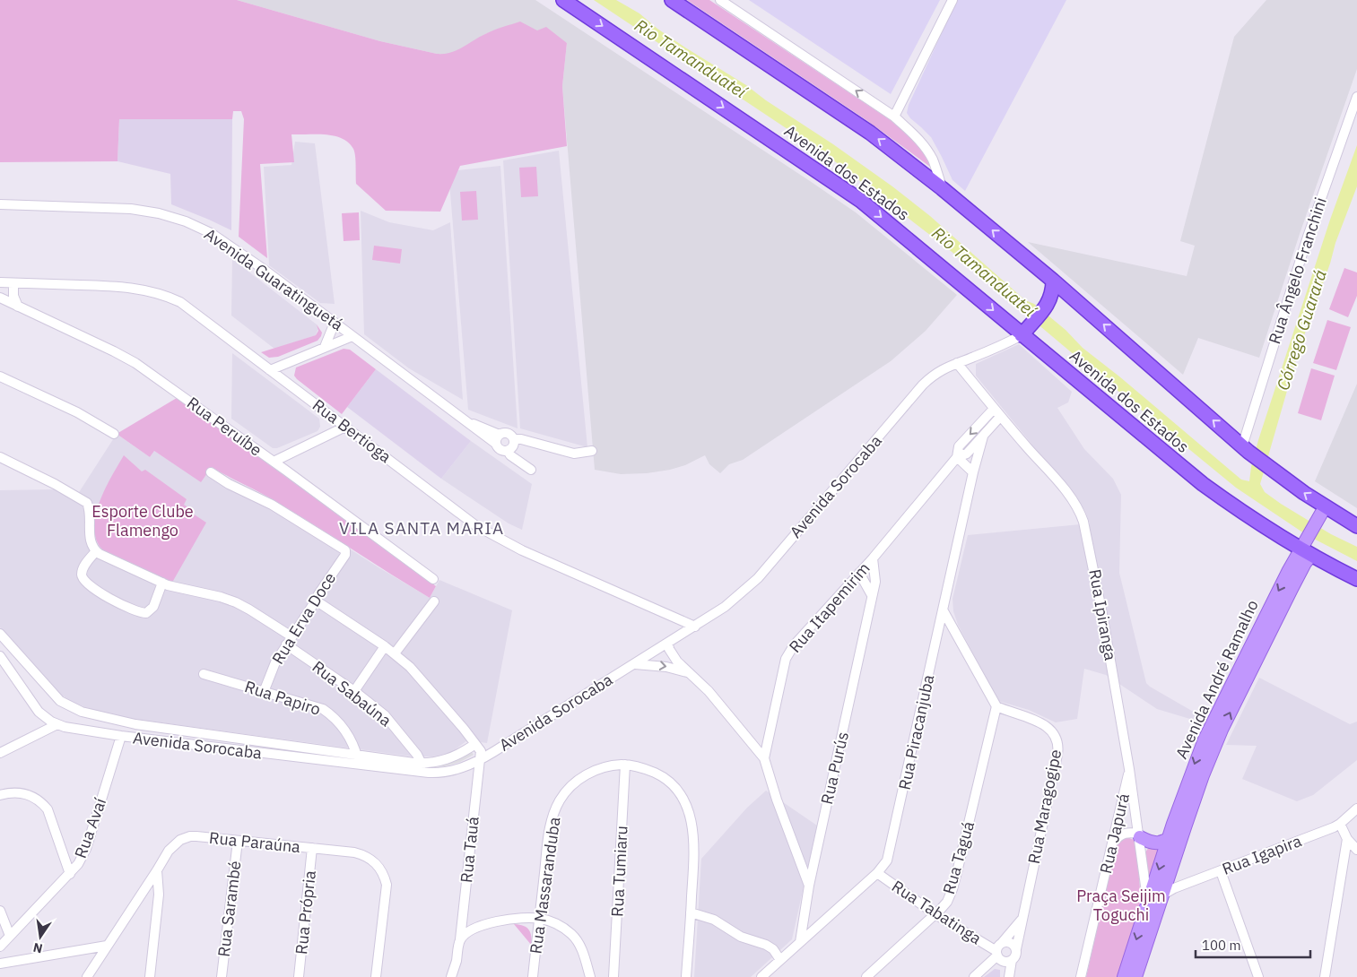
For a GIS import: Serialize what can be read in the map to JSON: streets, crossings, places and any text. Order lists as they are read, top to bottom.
{
  "streets": {
    "highway": ["Avenida dos Estados"],
    "main road": ["Avenida André Ramalho"],
    "street": [
      "Rua Ângelo Franchini",
      "Avenida Guaratinguetá",
      "Rua Peruíbe",
      "Rua Bertioga",
      "Avenida Sorocaba",
      "Rua Itapemirim",
      "Rua Ipiranga",
      "Rua Erva Doce",
      "Rua Sabaúna",
      "Rua Papiro",
      "Rua Piracanjuba",
      "Rua Purús",
      "Rua Maragogipe",
      "Rua Avaí",
      "Rua Japurá",
      "Rua Paraúna",
      "Rua Tauá",
      "Rua Igapira",
      "Rua Taguá",
      "Rua Tumiaru",
      "Rua Massaranduba",
      "Rua Sarambé",
      "Rua Própria",
      "Rua Tabatinga"
    ]
  },
  "crossings": [
    ["Avenida dos Estados", "Avenida Sorocaba"],
    ["Avenida dos Estados", "Avenida André Ramalho"],
    ["Rua Bertioga", "Avenida Sorocaba"],
    ["Avenida Sorocaba", "Rua Ipiranga"],
    ["Avenida Sorocaba", "Rua Sabaúna"],
    ["Avenida Sorocaba", "Rua Papiro"],
    ["Avenida Sorocaba", "Rua Avaí"],
    ["Avenida Sorocaba", "Rua Tauá"],
    ["Rua Itapemirim", "Rua Ipiranga"],
    ["Rua Itapemirim", "Rua Piracanjuba"],
    ["Rua Itapemirim", "Rua Purús"],
    ["Rua Ipiranga", "Avenida André Ramalho"],
    ["Rua Ipiranga", "Rua Japurá"],
    ["Rua Erva Doce", "Rua Sabaúna"],
    ["Rua Erva Doce", "Rua Papiro"],
    ["Avenida André Ramalho", "Rua Igapira"],
    ["Rua Piracanjuba", "Rua Purús"],
    ["Rua Piracanjuba", "Rua Tabatinga"],
    ["Rua Maragogipe", "Rua Taguá"],
    ["Rua Maragogipe", "Rua Tabatinga"],
    ["Rua Paraúna", "Rua Sarambé"],
    ["Rua Paraúna", "Rua Própria"],
    ["Rua Taguá", "Rua Tabatinga"],
    ["Rua Tumiaru", "Rua Massaranduba"]
  ],
  "districts": ["VILA SANTA MARIA"],
  "water": ["Rio Tamanduateí", "Córrego Guarará"],
  "parks": ["Esporte Clube Flamengo", "Praça Seijim Toguchi"],
  "scale_bar": "100 m",
  "north": "bottom"
}
